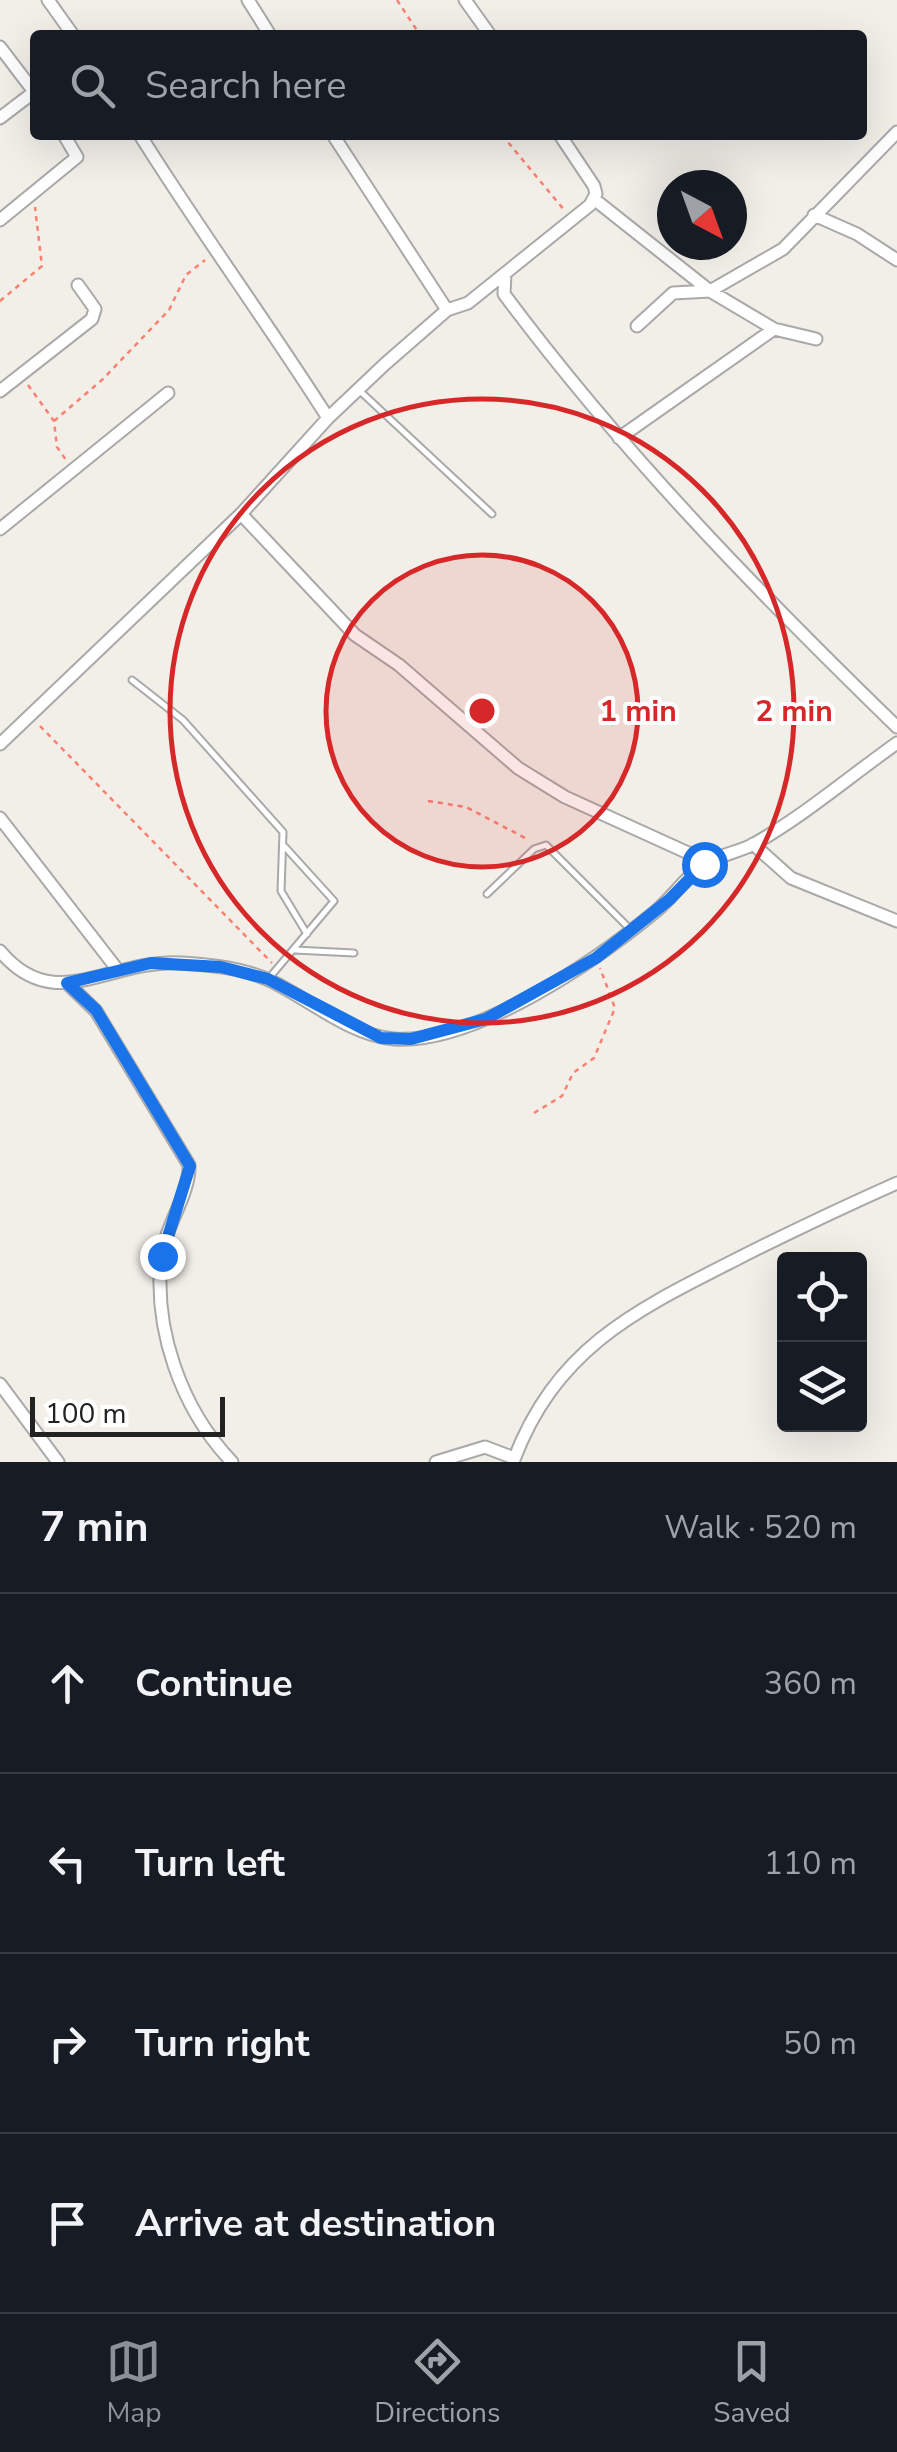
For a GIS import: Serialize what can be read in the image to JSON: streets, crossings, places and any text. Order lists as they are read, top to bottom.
{
  "scale_bar": "100 m",
  "north": "bottom right",
  "page": {
    "search": "Search here",
    "scale": "100 m",
    "heading": ["7 min", "Walk · 520 m"],
    "list": [
      ["Continue", "360 m"],
      ["Turn left", "110 m"],
      ["Turn right", "50 m"],
      "Arrive at destination"
    ],
    "nav": ["Map", "Directions", "Saved"]
  },
  "rings": ["1 min", "2 min"]
}
